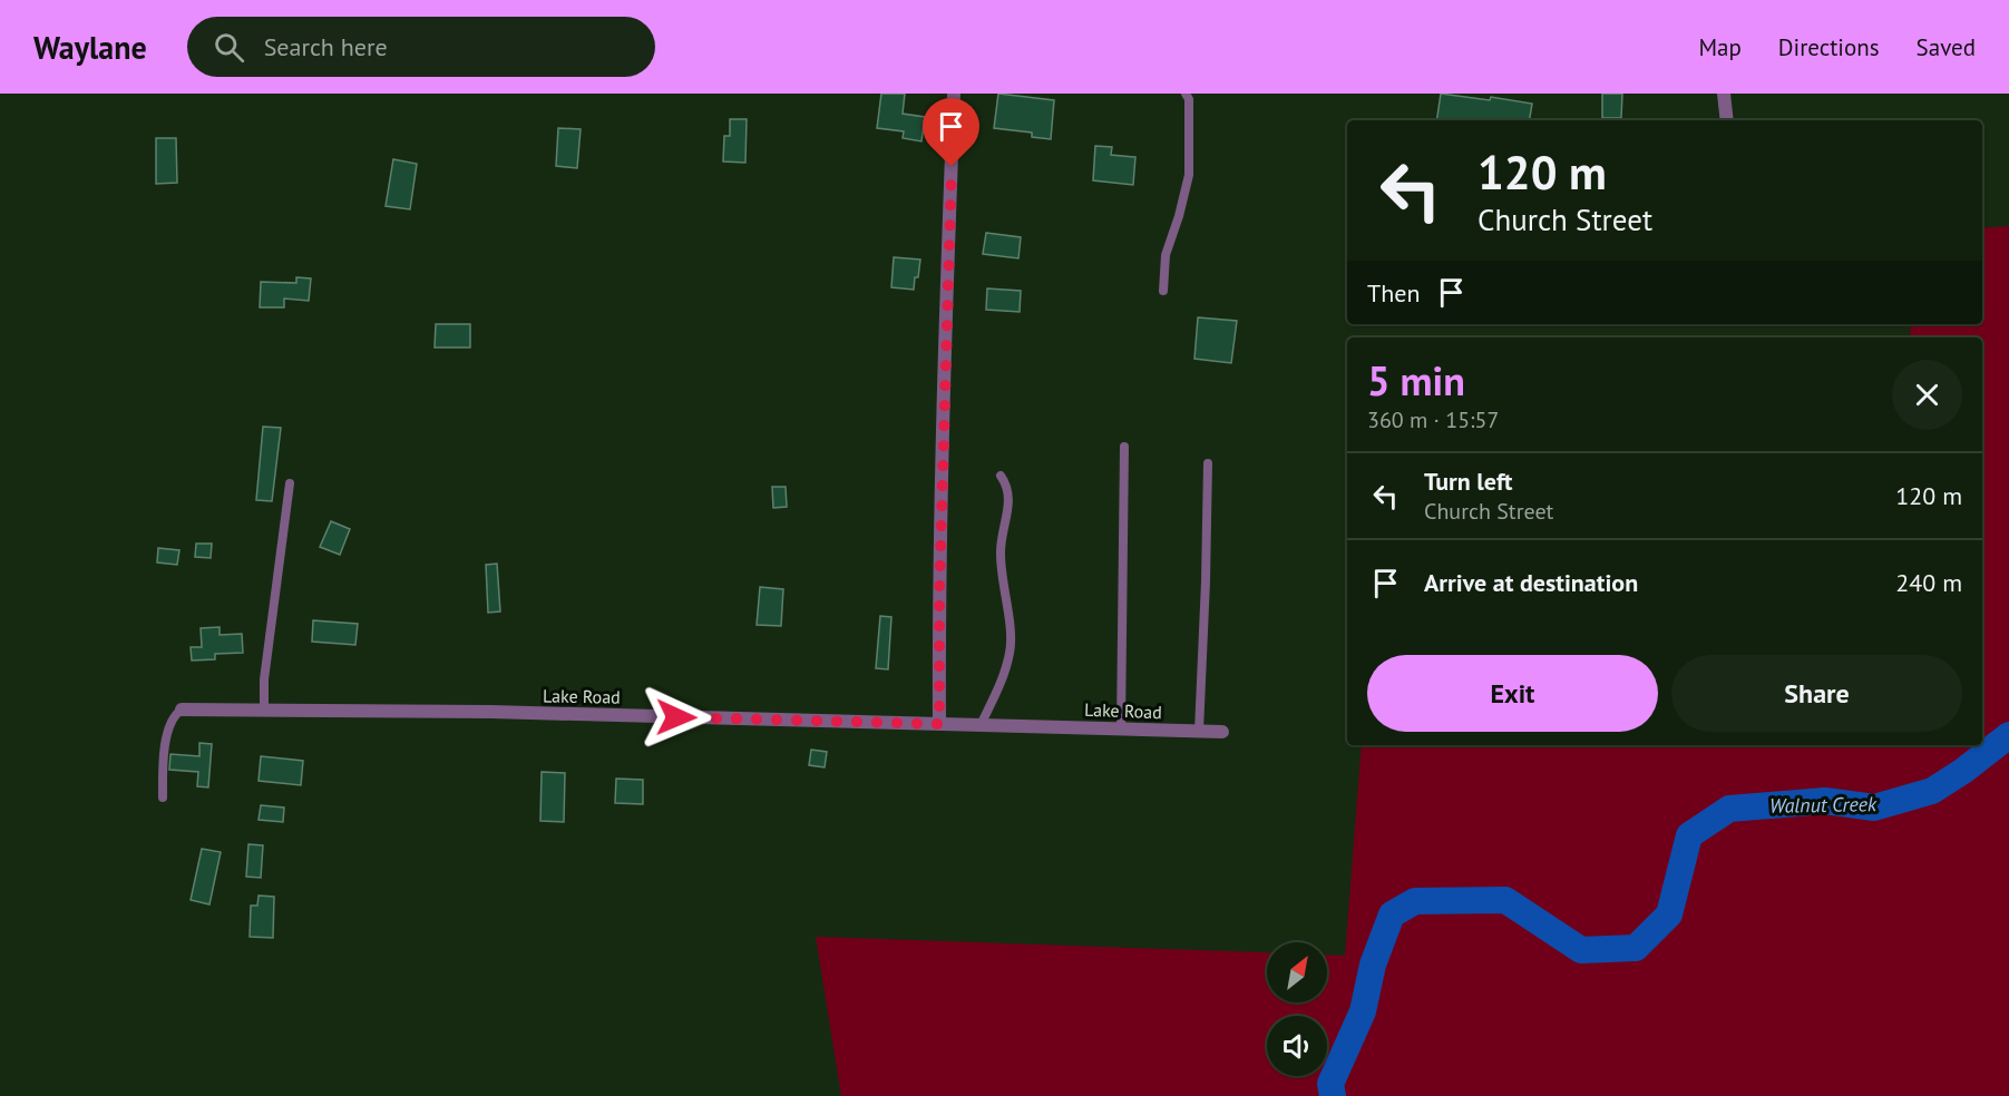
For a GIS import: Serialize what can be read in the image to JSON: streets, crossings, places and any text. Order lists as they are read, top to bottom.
{
  "streets": {
    "street": ["Lake Road"]
  },
  "water": ["Walnut Creek"],
  "north": "top right",
  "page": {
    "header": "Waylane",
    "search": "Search here",
    "nav": ["Map", "Directions", "Saved"],
    "turn": ["120 m", "Church Street"],
    "then": "Then",
    "heading": ["5 min", "360 m · 15:57"],
    "list": [
      {
        "name": "Turn left",
        "note": "Church Street",
        "value": "120 m"
      },
      {
        "name": "Arrive at destination",
        "value": "240 m"
      }
    ],
    "buttons": ["Exit", "Share"]
  }
}
